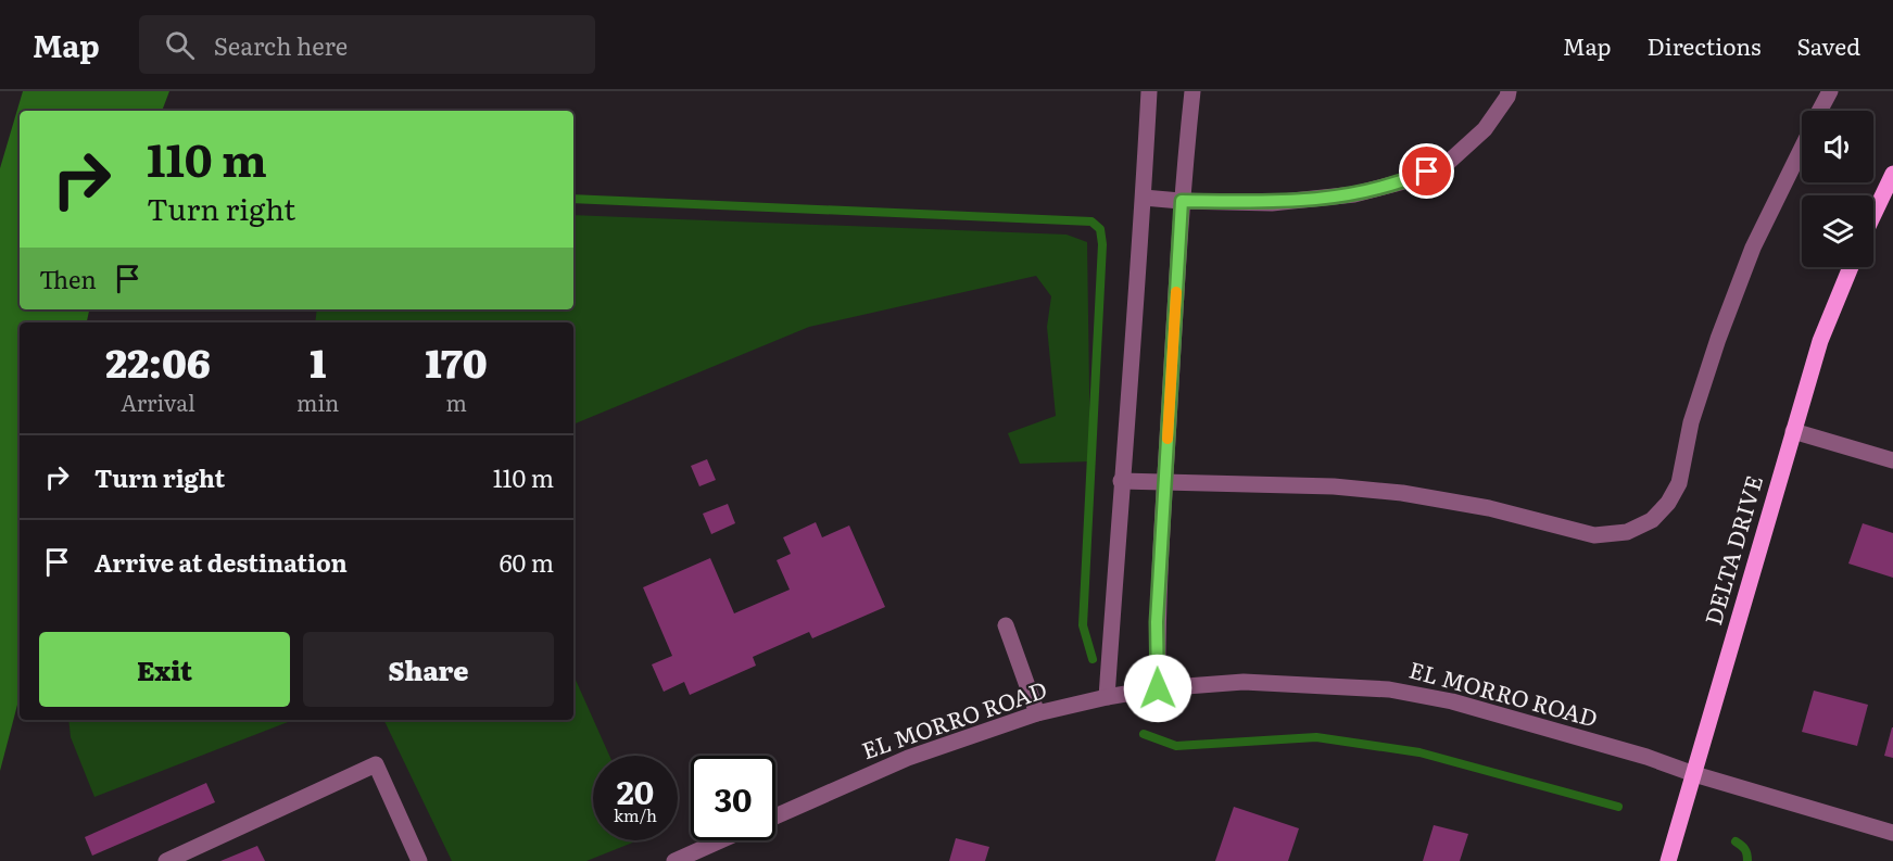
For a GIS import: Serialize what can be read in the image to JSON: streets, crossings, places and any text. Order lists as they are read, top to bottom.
{
  "streets": {
    "main road": ["DELTA DRIVE"],
    "street": ["EL MORRO ROAD"]
  },
  "crossings": [
    ["DELTA DRIVE", "EL MORRO ROAD"]
  ],
  "page": {
    "header": "Map",
    "search": "Search here",
    "nav": ["Map", "Directions", "Saved"],
    "turn": ["110 m", "Turn right"],
    "then": "Then",
    "eta": [
      "22:06",
      "Arrival",
      "1",
      "min",
      "170",
      "m"
    ],
    "list": [
      {
        "name": "Turn right",
        "value": "110 m"
      },
      {
        "name": "Arrive at destination",
        "value": "60 m"
      }
    ],
    "buttons": ["Exit", "Share"],
    "speed": "20 km/h",
    "limit": "30"
  }
}
